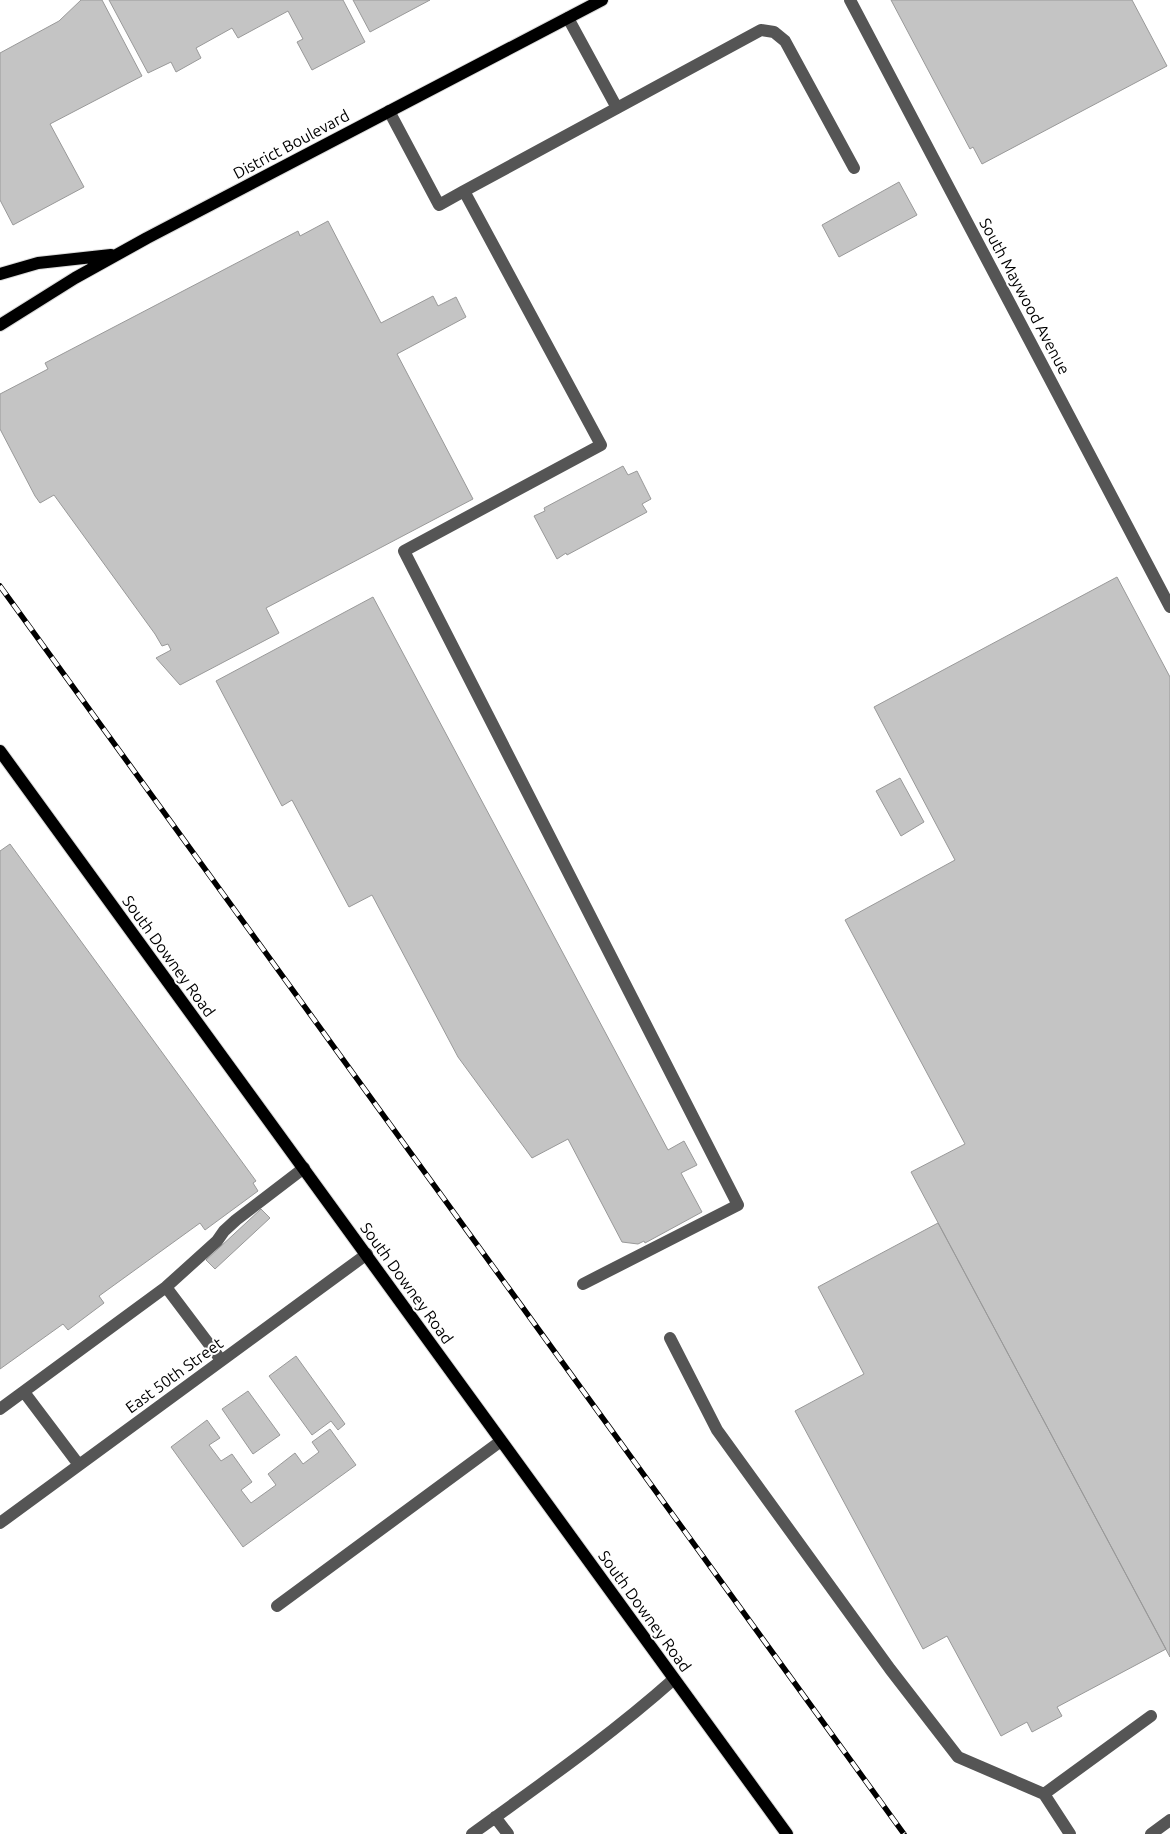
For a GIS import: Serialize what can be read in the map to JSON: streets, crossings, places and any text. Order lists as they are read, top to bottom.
{
  "streets": {
    "main road": ["District Boulevard", "South Downey Road"],
    "street": ["South Maywood Avenue", "East 50th Street"]
  },
  "crossings": [
    ["South Downey Road", "East 50th Street"]
  ]
}
